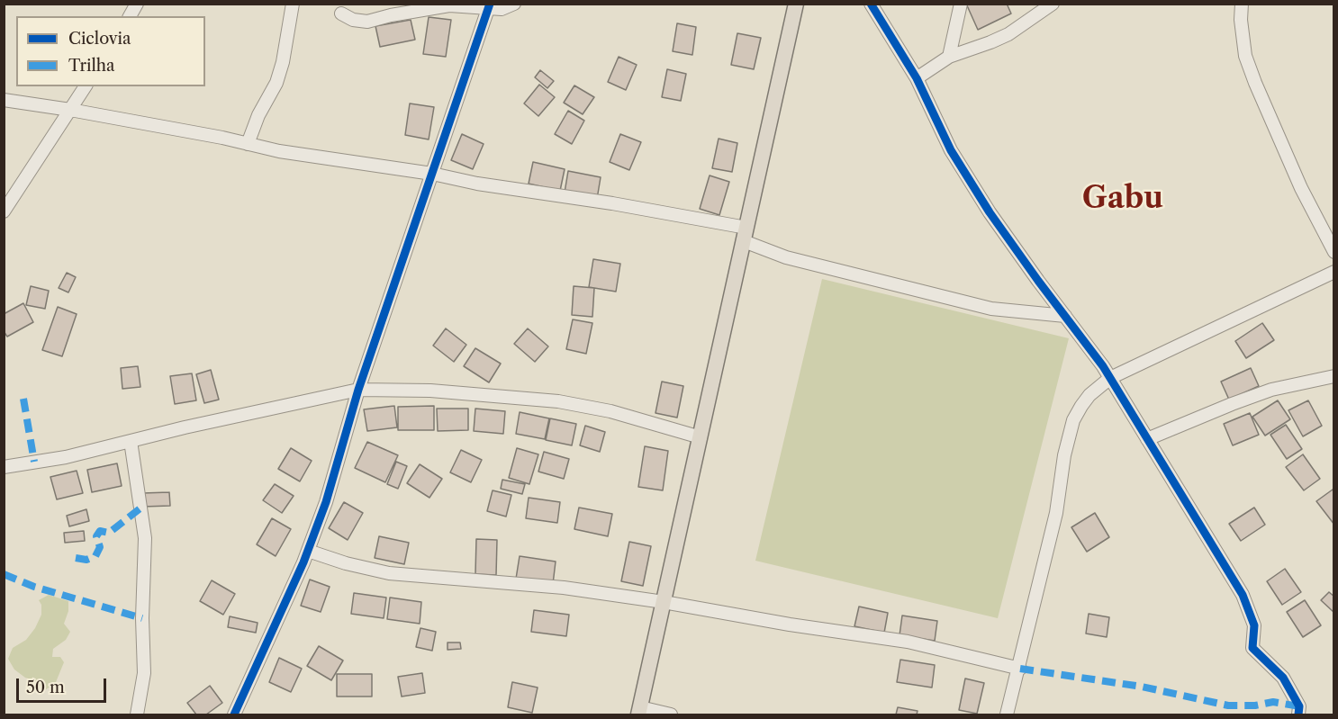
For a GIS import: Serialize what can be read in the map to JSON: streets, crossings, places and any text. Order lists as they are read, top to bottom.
{
  "districts": ["Gabu"],
  "legend": ["Ciclovia", "Trilha"],
  "scale_bar": "50 m"
}
